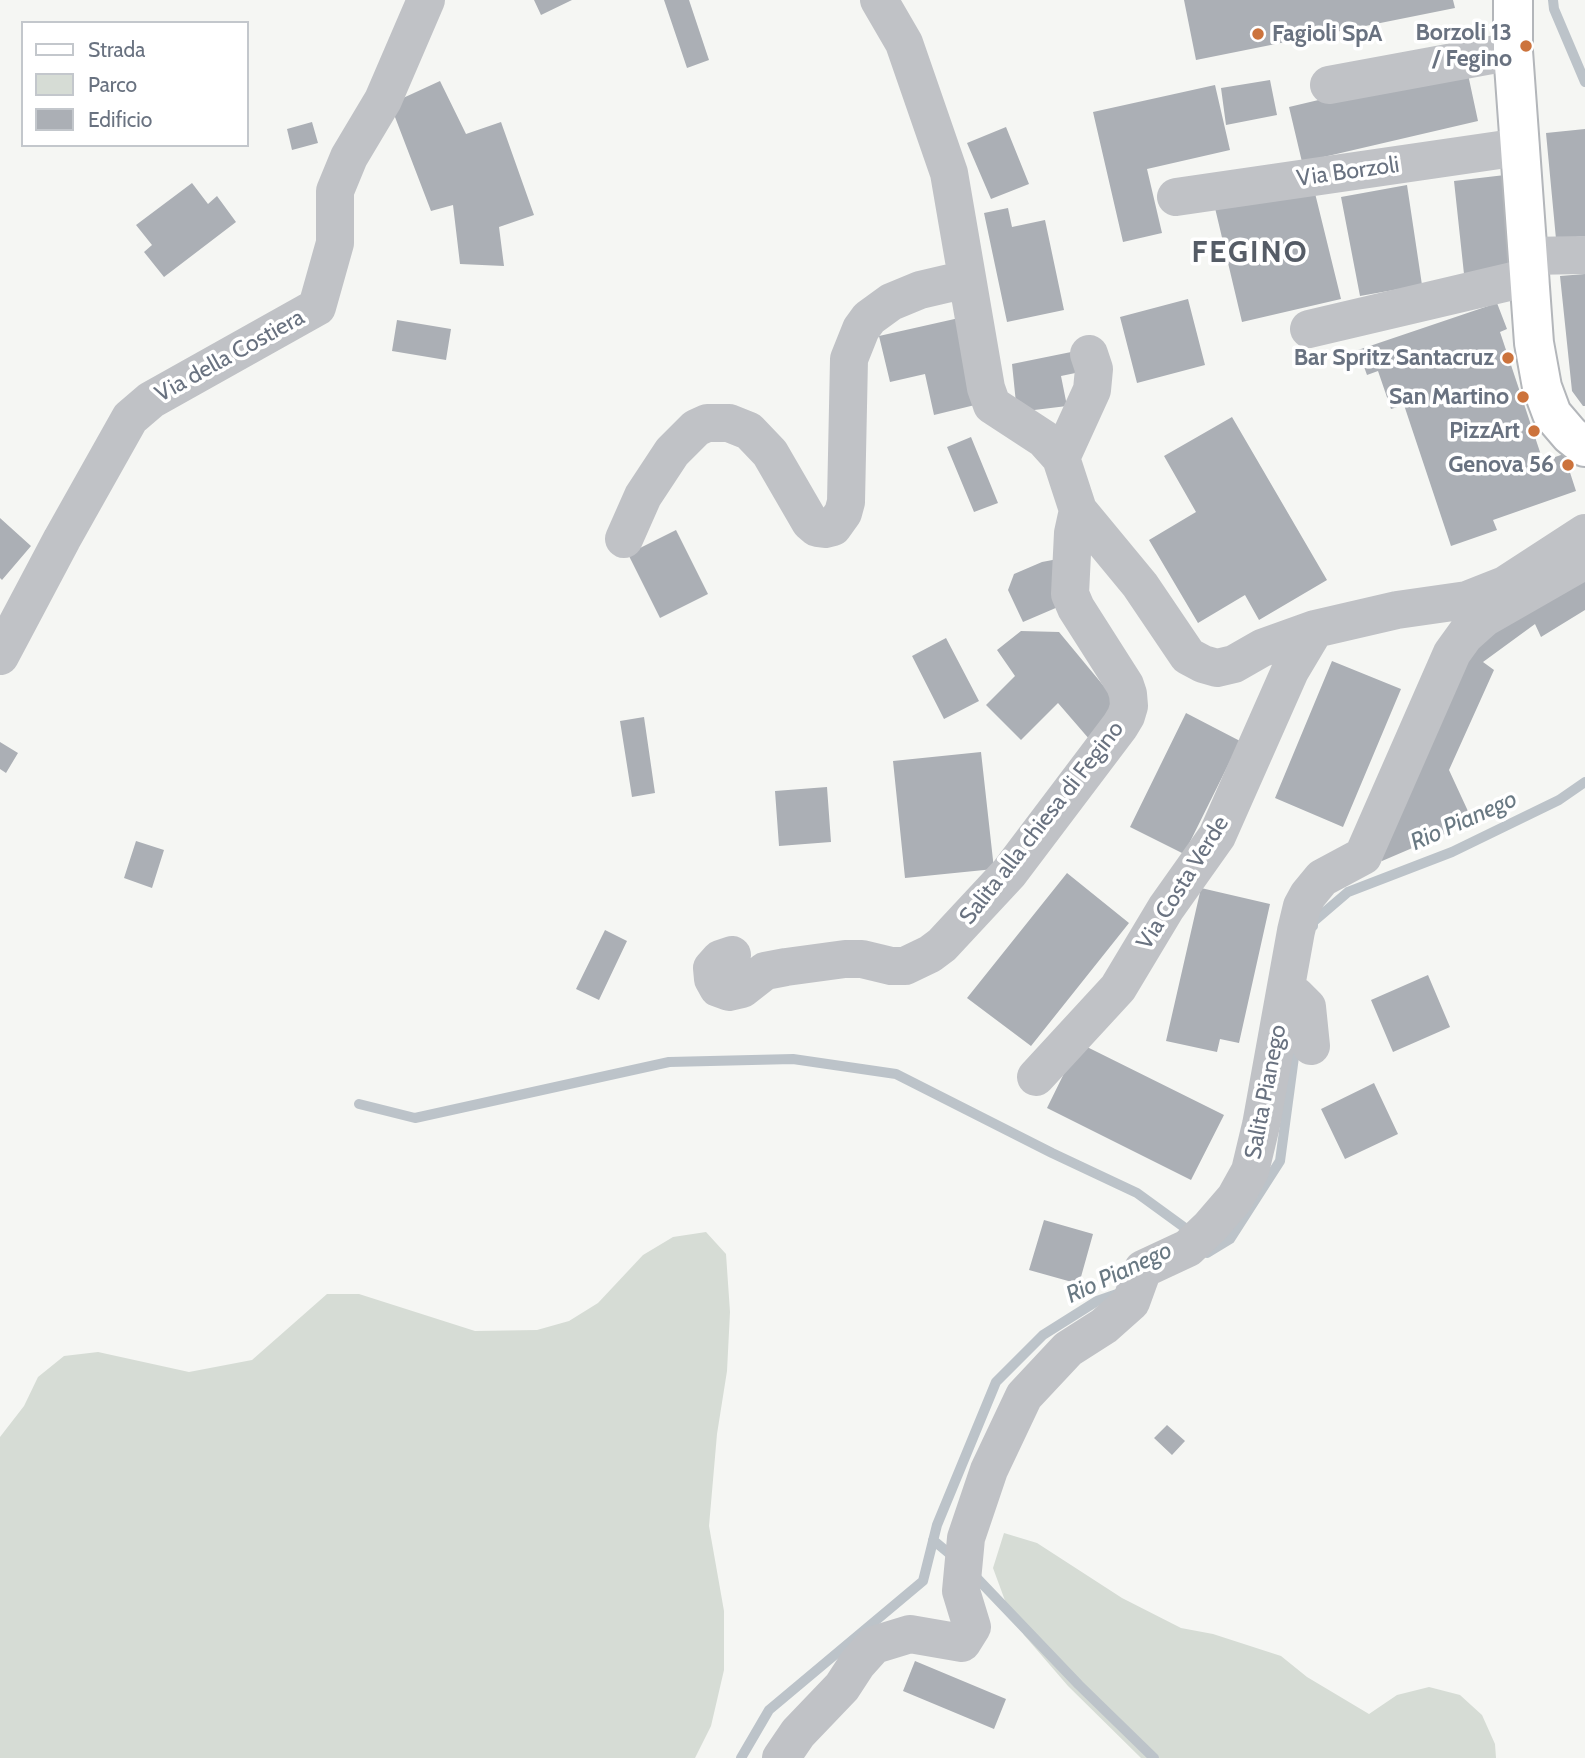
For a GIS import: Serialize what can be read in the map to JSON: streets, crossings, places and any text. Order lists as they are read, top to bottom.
{
  "streets": {
    "street": [
      "Via Borzoli",
      "Via della Costiera",
      "Salita alla chiesa di Fegino",
      "Via Costa Verde",
      "Salita Pianego"
    ]
  },
  "crossings": [
    ["Salita alla chiesa di Fegino", "Via Costa Verde"]
  ],
  "districts": ["FEGINO"],
  "water": ["Rio Pianego"],
  "places": [
    "Fagioli SpA",
    "Borzoli 13 / Fegino",
    "Bar Spritz Santacruz",
    "San Martino",
    "PizzArt",
    "Genova 56"
  ],
  "legend": ["Strada", "Parco", "Edificio"]
}
